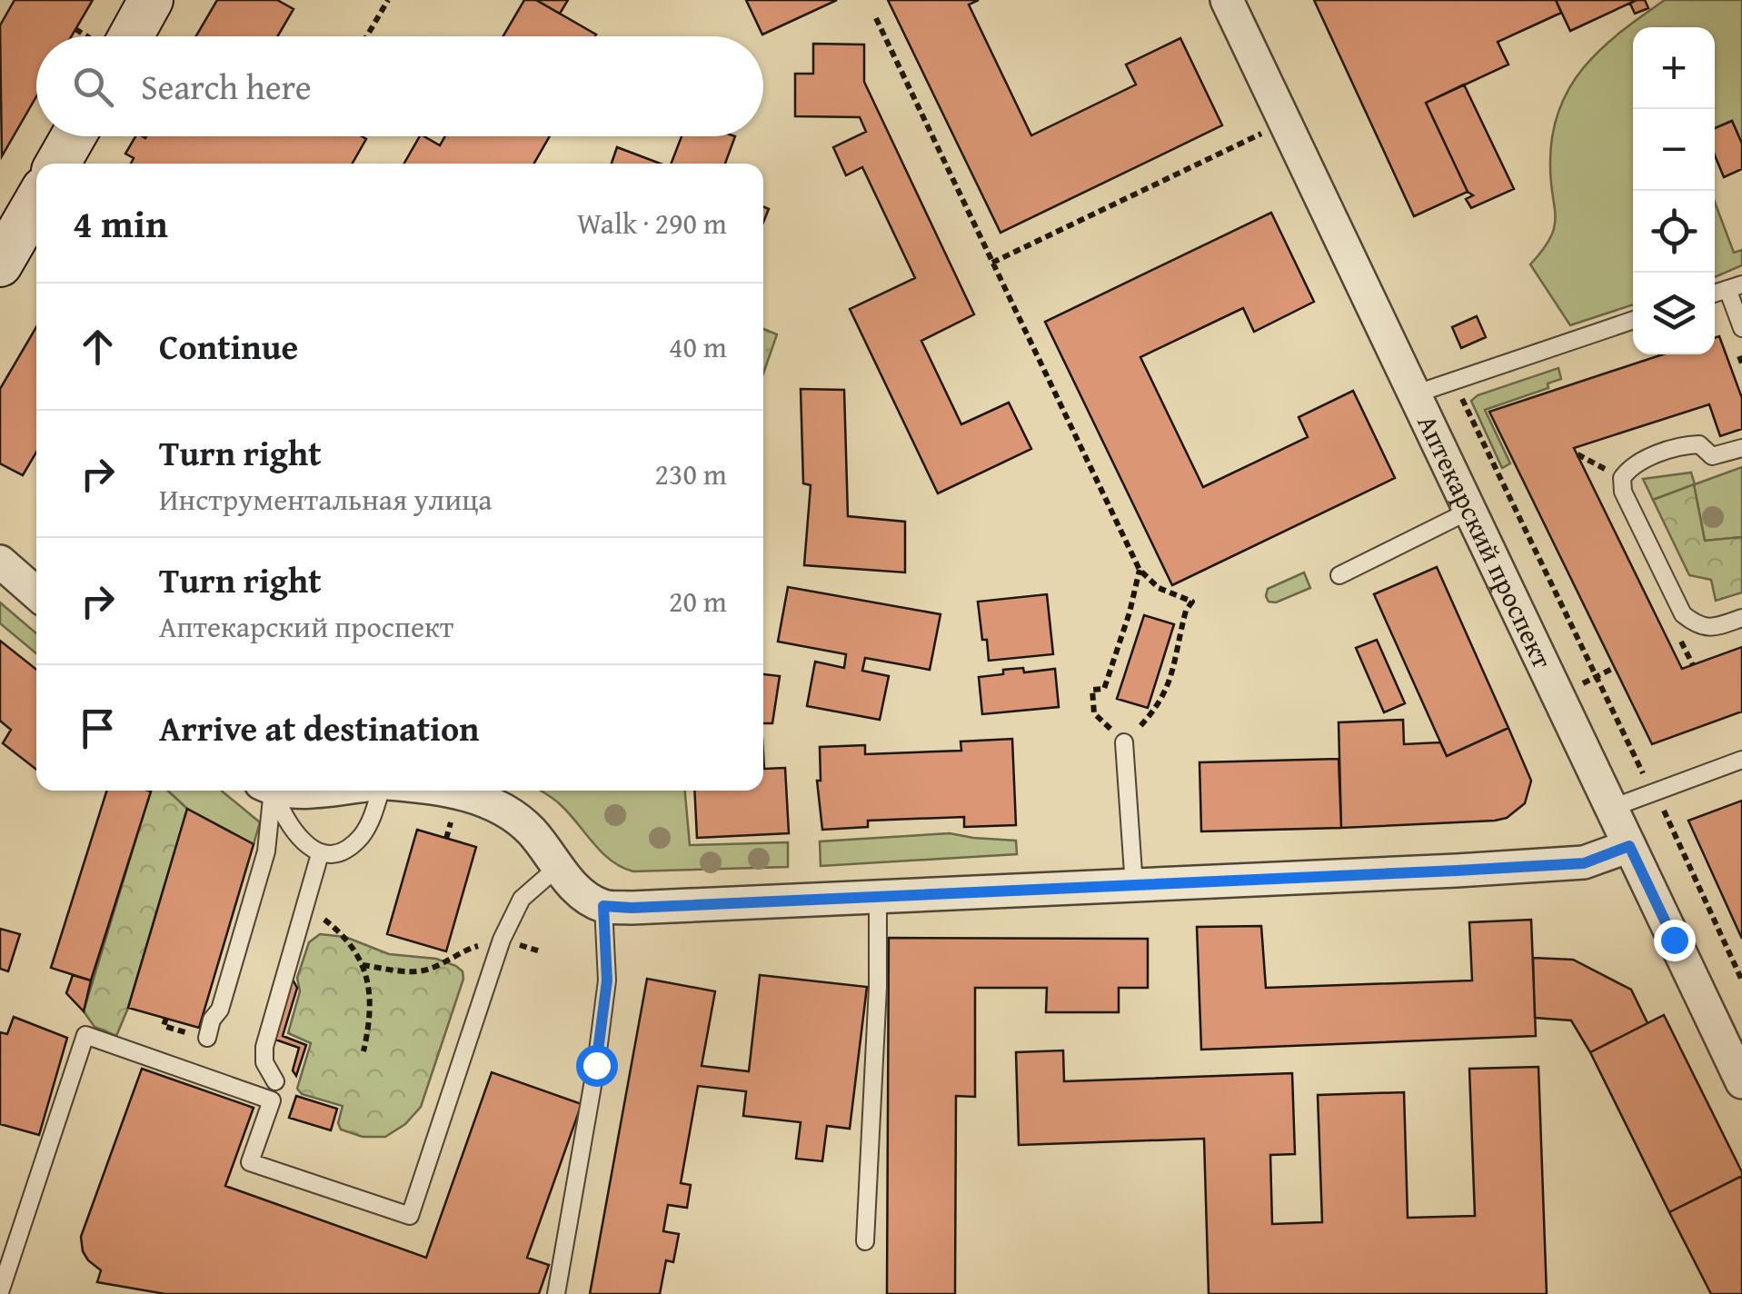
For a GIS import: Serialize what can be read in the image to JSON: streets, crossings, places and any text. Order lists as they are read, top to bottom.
{
  "streets": {
    "street": ["Аптекарский проспект"]
  },
  "page": {
    "map_buttons": ["+", "−"],
    "search": "Search here",
    "heading": ["4 min", "Walk · 290 m"],
    "list": [
      ["Continue", "40 m"],
      ["Turn right", "Инструментальная улица", "230 m"],
      ["Turn right", "Аптекарский проспект", "20 m"],
      "Arrive at destination"
    ]
  }
}
